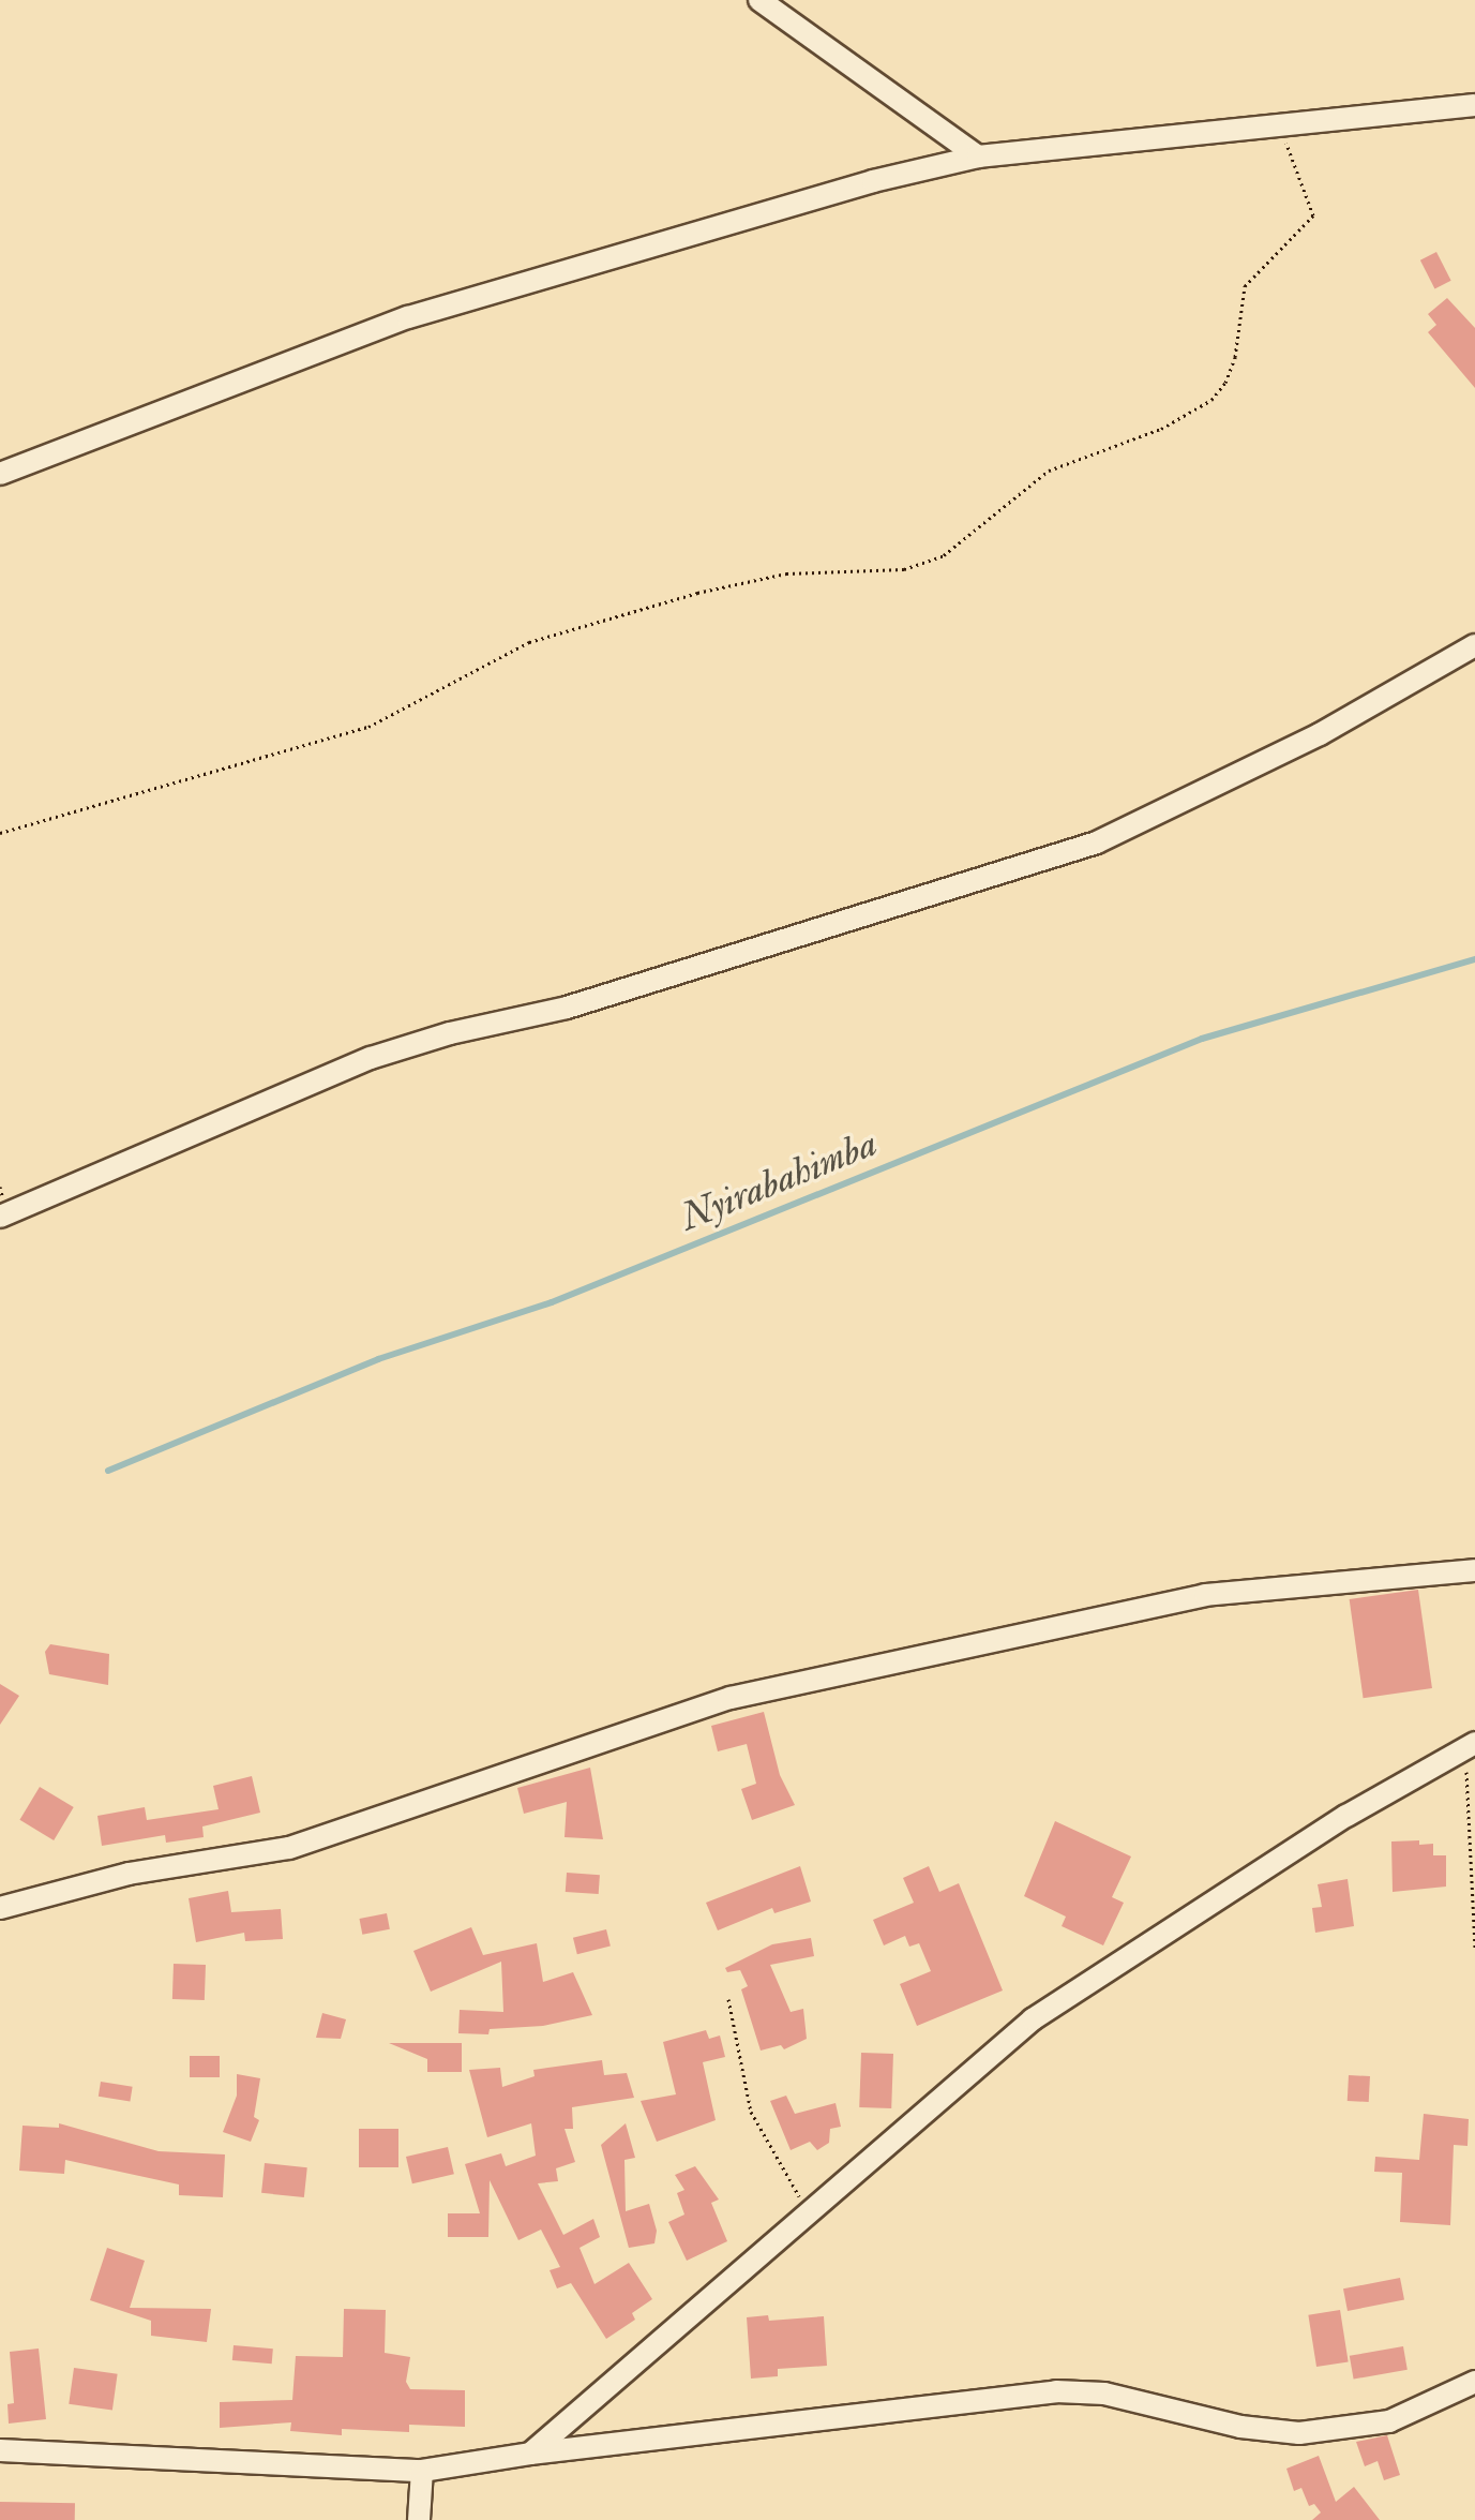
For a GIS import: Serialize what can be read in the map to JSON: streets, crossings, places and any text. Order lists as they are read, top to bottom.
{
  "water": ["Nyirabahimba"]
}
